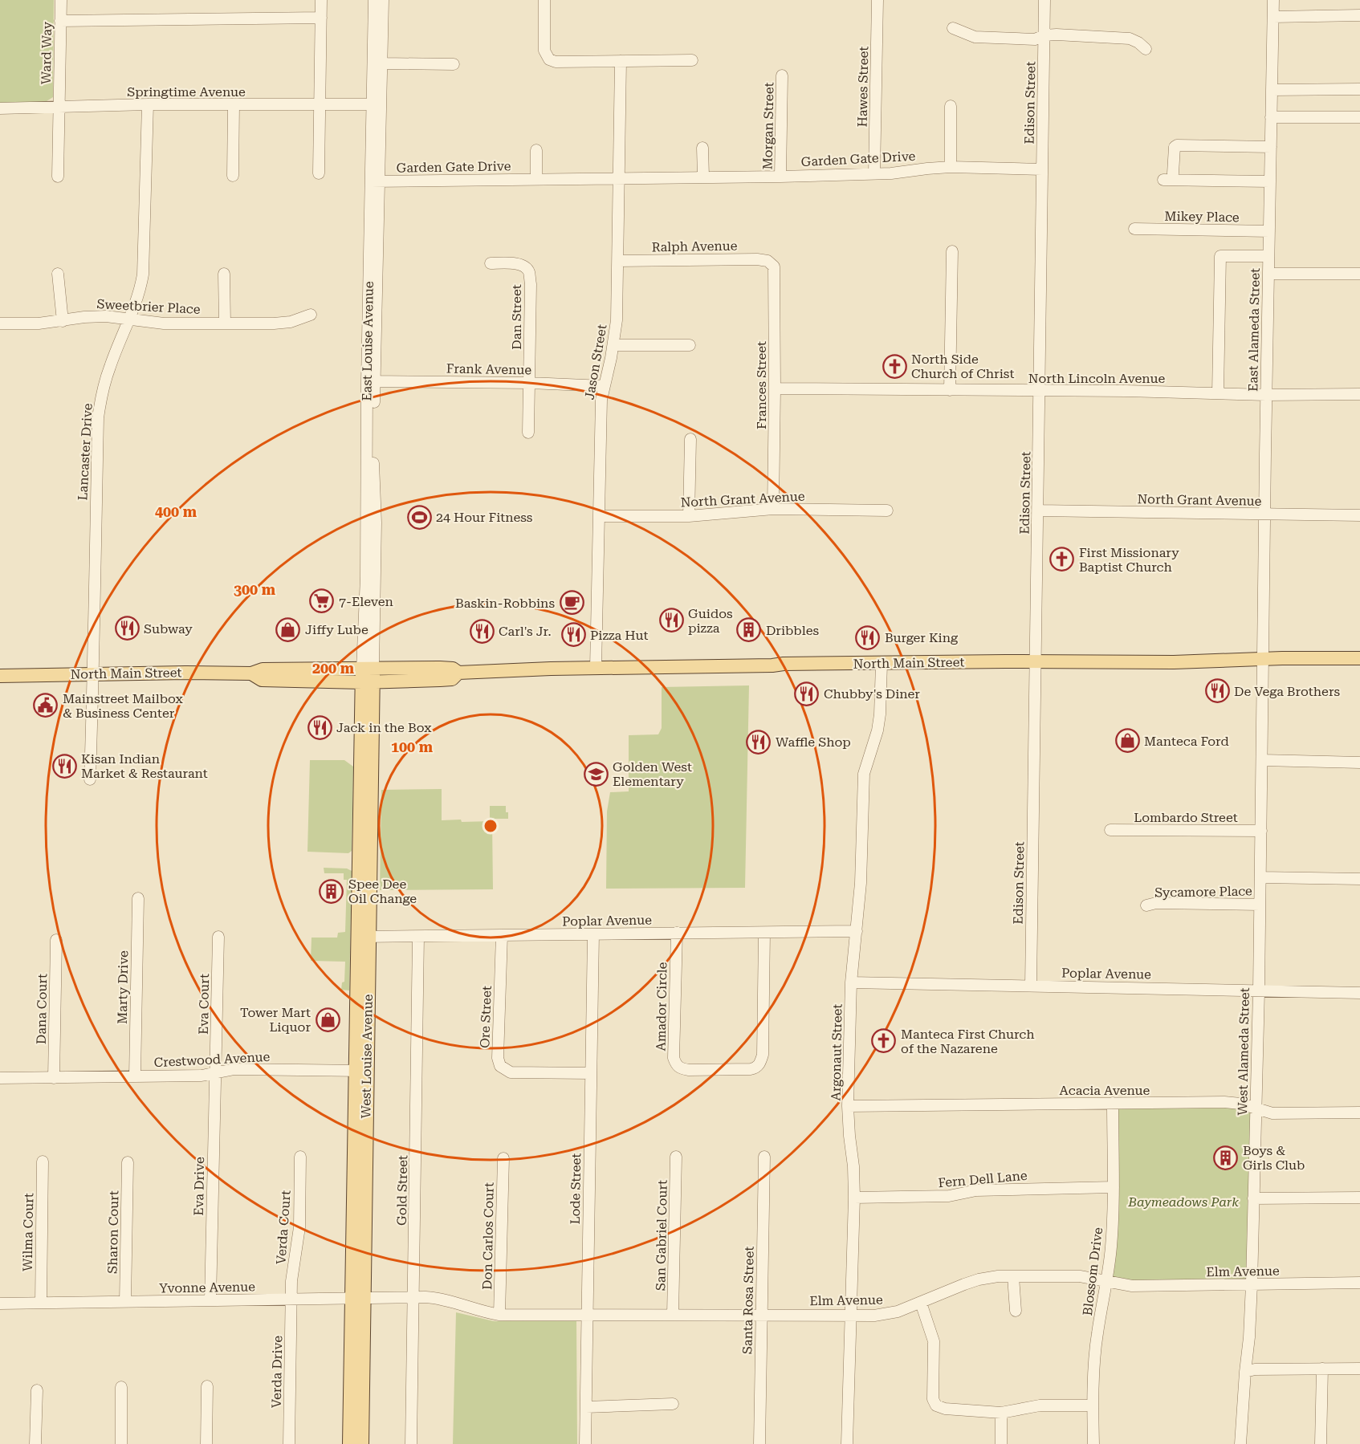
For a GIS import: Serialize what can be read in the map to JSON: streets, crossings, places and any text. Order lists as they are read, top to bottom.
{
  "streets": {
    "main road": ["North Main Street", "West Louise Avenue"],
    "street": [
      "Ward Way",
      "Hawes Street",
      "Springtime Avenue",
      "Edison Street",
      "Morgan Street",
      "Garden Gate Drive",
      "Mikey Place",
      "Ralph Avenue",
      "Sweetbrier Place",
      "Dan Street",
      "East Alameda Street",
      "East Louise Avenue",
      "Jason Street",
      "Frank Avenue",
      "North Lincoln Avenue",
      "Frances Street",
      "Lancaster Drive",
      "North Grant Avenue",
      "Lombardo Street",
      "Sycamore Place",
      "Poplar Avenue",
      "Marty Drive",
      "Eva Court",
      "Amador Circle",
      "Dana Court",
      "Ore Street",
      "West Alameda Street",
      "Argonaut Street",
      "Crestwood Avenue",
      "Acacia Avenue",
      "Fern Dell Lane",
      "Eva Drive",
      "Lode Street",
      "Gold Street",
      "Verda Court",
      "Wilma Court",
      "Sharon Court",
      "San Gabriel Court",
      "Don Carlos Court",
      "Blossom Drive",
      "Elm Avenue",
      "Yvonne Avenue",
      "Santa Rosa Street",
      "Verda Drive"
    ]
  },
  "crossings": [
    ["Ward Way", "Springtime Avenue"],
    ["Hawes Street", "Garden Gate Drive"],
    ["Springtime Avenue", "East Louise Avenue"],
    ["Springtime Avenue", "Lancaster Drive"],
    ["Edison Street", "Garden Gate Drive"],
    ["Edison Street", "North Lincoln Avenue"],
    ["Edison Street", "North Grant Avenue"],
    ["Edison Street", "North Main Street"],
    ["Edison Street", "Poplar Avenue"],
    ["Morgan Street", "Garden Gate Drive"],
    ["Garden Gate Drive", "East Louise Avenue"],
    ["Garden Gate Drive", "Jason Street"],
    ["Mikey Place", "East Alameda Street"],
    ["Ralph Avenue", "Jason Street"],
    ["Ralph Avenue", "Frances Street"],
    ["Sweetbrier Place", "Lancaster Drive"],
    ["Dan Street", "Frank Avenue"],
    ["East Alameda Street", "North Lincoln Avenue"],
    ["East Alameda Street", "North Grant Avenue"],
    ["East Alameda Street", "North Main Street"],
    ["East Alameda Street", "West Alameda Street"],
    ["East Louise Avenue", "Frank Avenue"],
    ["East Louise Avenue", "North Main Street"],
    ["East Louise Avenue", "West Louise Avenue"],
    ["Jason Street", "Frank Avenue"],
    ["Jason Street", "North Grant Avenue"],
    ["Jason Street", "North Main Street"],
    ["North Lincoln Avenue", "Frances Street"],
    ["Frances Street", "North Grant Avenue"],
    ["Lancaster Drive", "North Main Street"],
    ["North Main Street", "West Alameda Street"],
    ["North Main Street", "Argonaut Street"],
    ["North Main Street", "West Louise Avenue"],
    ["Lombardo Street", "West Alameda Street"],
    ["Sycamore Place", "West Alameda Street"],
    ["Poplar Avenue", "Amador Circle"],
    ["Poplar Avenue", "Ore Street"],
    ["Poplar Avenue", "West Alameda Street"],
    ["Poplar Avenue", "Argonaut Street"],
    ["Poplar Avenue", "West Louise Avenue"],
    ["Poplar Avenue", "Lode Street"],
    ["Poplar Avenue", "Gold Street"],
    ["Marty Drive", "Crestwood Avenue"],
    ["Eva Court", "Crestwood Avenue"],
    ["Eva Court", "Eva Drive"],
    ["Dana Court", "Crestwood Avenue"],
    ["Ore Street", "Lode Street"],
    ["West Alameda Street", "Acacia Avenue"],
    ["West Alameda Street", "Elm Avenue"],
    ["Argonaut Street", "Acacia Avenue"],
    ["Argonaut Street", "Fern Dell Lane"],
    ["Argonaut Street", "Elm Avenue"],
    ["West Louise Avenue", "Crestwood Avenue"],
    ["West Louise Avenue", "Yvonne Avenue"],
    ["Crestwood Avenue", "Eva Drive"],
    ["Acacia Avenue", "Blossom Drive"],
    ["Fern Dell Lane", "Blossom Drive"],
    ["Eva Drive", "Yvonne Avenue"],
    ["Lode Street", "Elm Avenue"],
    ["Gold Street", "Elm Avenue"],
    ["Gold Street", "Yvonne Avenue"],
    ["Verda Court", "Yvonne Avenue"],
    ["Verda Court", "Verda Drive"],
    ["Wilma Court", "Yvonne Avenue"],
    ["Sharon Court", "Yvonne Avenue"],
    ["San Gabriel Court", "Elm Avenue"],
    ["Don Carlos Court", "Elm Avenue"],
    ["Blossom Drive", "Elm Avenue"],
    ["Elm Avenue", "Yvonne Avenue"],
    ["Elm Avenue", "Santa Rosa Street"],
    ["Yvonne Avenue", "Verda Drive"]
  ],
  "parks": ["Baymeadows Park"],
  "places": {
    "church": ["North Side Church of Christ", "First Missionary Baptist Church", "Manteca First Church of the Nazarene"],
    "sports": ["24 Hour Fitness"],
    "supermarket": ["7-Eleven"],
    "cafe": ["Baskin-Robbins"],
    "restaurant": [
      "Guidos pizza",
      "Subway",
      "Carl's Jr.",
      "Pizza Hut",
      "Burger King",
      "De Vega Brothers",
      "Chubby's Diner",
      "Jack in the Box",
      "Waffle Shop",
      "Kisan Indian Market & Restaurant"
    ],
    "shop": ["Jiffy Lube", "Manteca Ford", "Tower Mart Liquor"],
    "building": ["Dribbles", "Spee Dee Oil Change", "Boys & Girls Club"],
    "public building": ["Mainstreet Mailbox & Business Center"],
    "school or university": ["Golden West Elementary"]
  },
  "rings": [
    "400 m",
    "300 m",
    "200 m",
    "100 m"
  ]
}
